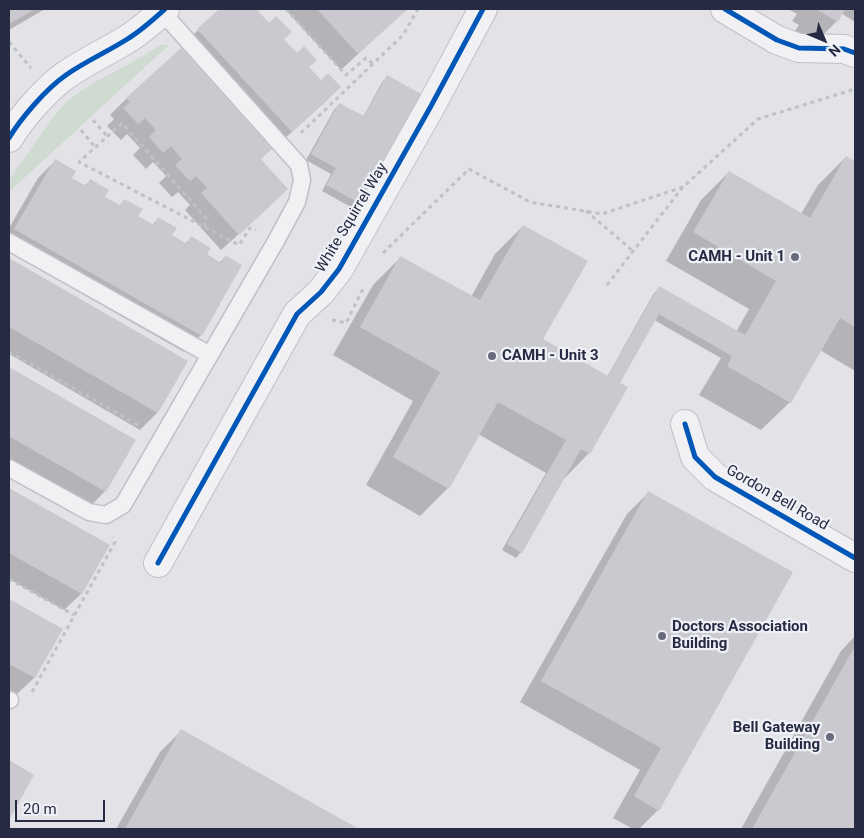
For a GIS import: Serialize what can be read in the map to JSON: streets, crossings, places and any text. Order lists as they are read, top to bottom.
{
  "streets": {
    "street": ["White Squirrel Way", "Gordon Bell Road"]
  },
  "places": [
    "CAMH - Unit 1",
    "CAMH - Unit 3",
    "Doctors Association Building",
    "Bell Gateway Building"
  ],
  "scale_bar": "20 m",
  "north": "bottom right"
}
